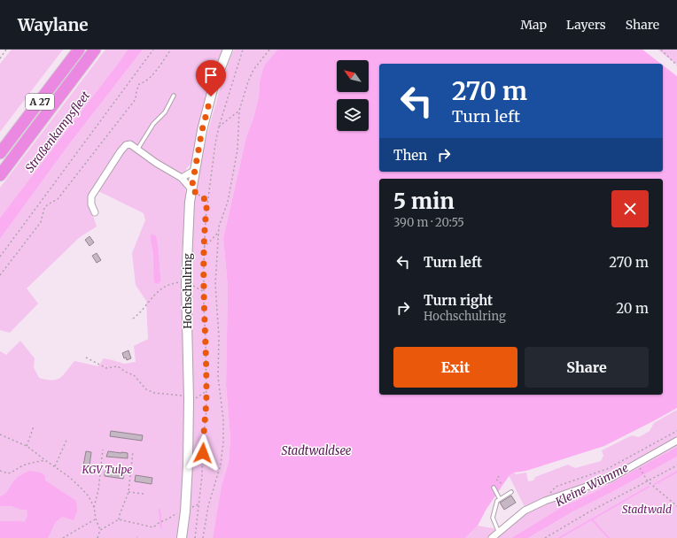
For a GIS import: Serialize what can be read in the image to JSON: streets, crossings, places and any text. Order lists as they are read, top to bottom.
{
  "streets": {
    "highway": ["A 27"],
    "street": ["Hochschulring"]
  },
  "water": ["Straßenkampsfleet", "Stadtwaldsee", "Kleine Wümme"],
  "parks": ["KGV Tulpe", "Stadtwald"],
  "north": "top left",
  "page": {
    "header": "Waylane",
    "nav": ["Map", "Layers", "Share"],
    "turn": ["270 m", "Turn left"],
    "then": "Then",
    "heading": ["5 min", "390 m · 20:55"],
    "list": [
      {
        "name": "Turn left",
        "value": "270 m"
      },
      {
        "name": "Turn right",
        "note": "Hochschulring",
        "value": "20 m"
      }
    ],
    "buttons": ["Exit", "Share"]
  }
}
